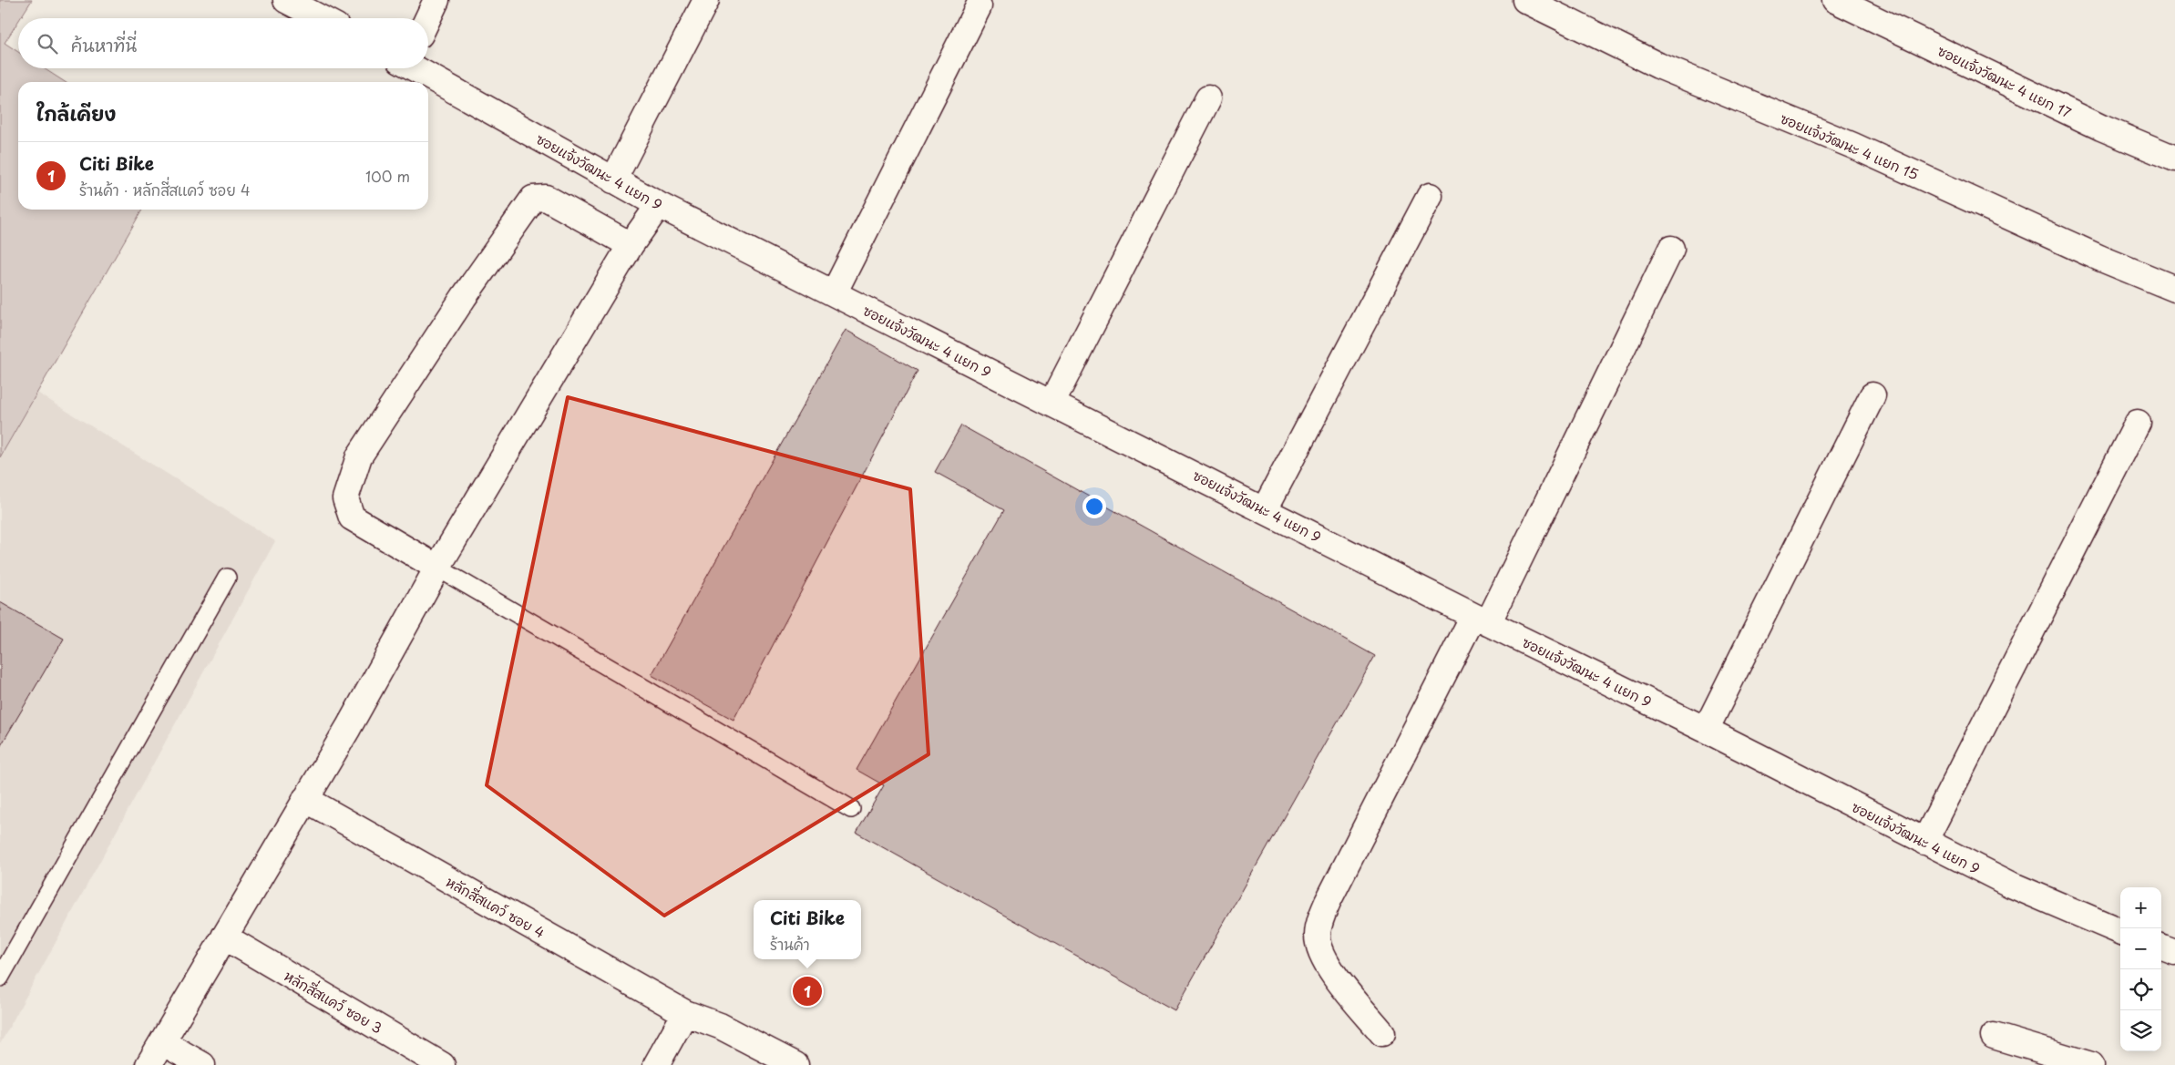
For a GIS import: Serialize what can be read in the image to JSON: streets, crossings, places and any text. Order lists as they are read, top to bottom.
{
  "streets": {
    "street": [
      "ซอยแจ้งวัฒนะ 4 แยก 17",
      "ซอยแจ้งวัฒนะ 4 แยก 15",
      "ซอยแจ้งวัฒนะ 4 แยก 9",
      "หลักสี่สแคว์ ซอย 4",
      "หลักสี่สแคว์ ซอย 3"
    ]
  },
  "page": {
    "search": "ค้นหาที่นี่",
    "heading": "ใกล้เคียง",
    "list": [
      {
        "mark": "1",
        "name": "Citi Bike",
        "note": "ร้านค้า · หลักสี่สแคว์ ซอย 4",
        "value": "100 m"
      }
    ],
    "map_buttons": ["+", "−"],
    "popup": ["Citi Bike", "ร้านค้า"],
    "pins": "1"
  }
}
